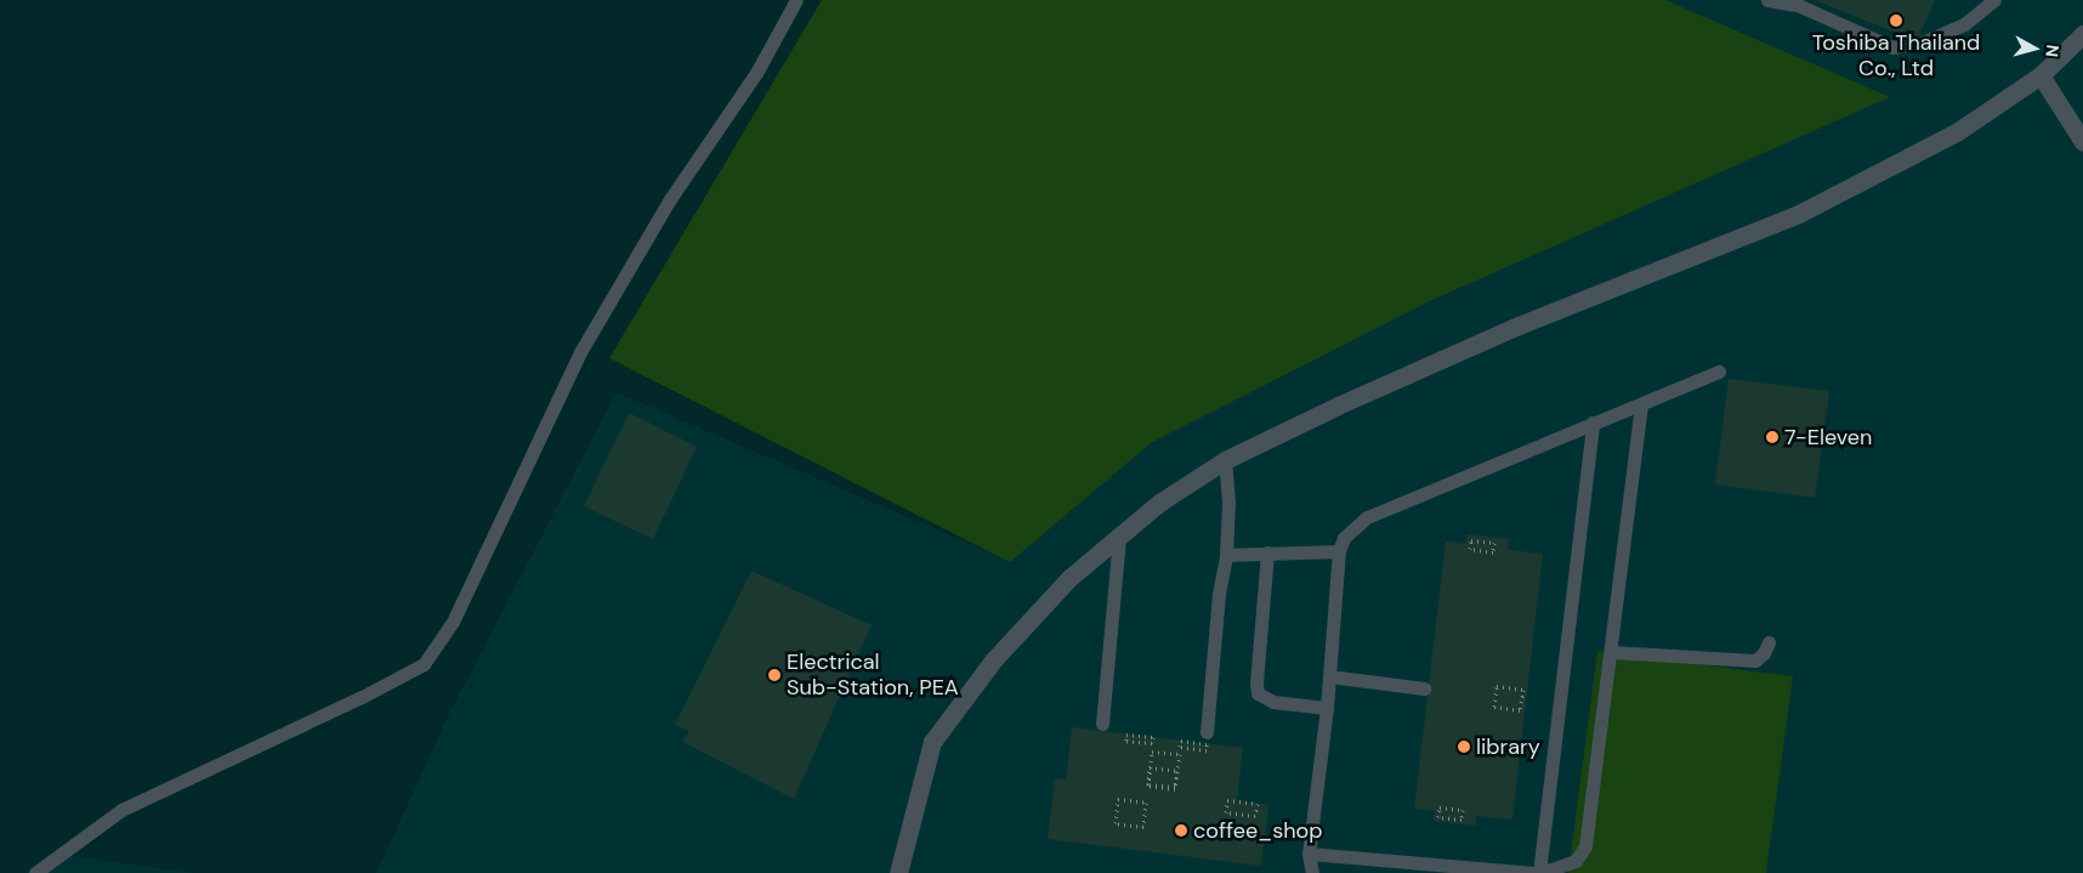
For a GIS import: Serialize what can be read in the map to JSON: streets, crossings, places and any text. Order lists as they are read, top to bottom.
{
  "places": [
    "Toshiba Thailand Co., Ltd",
    "7-Eleven",
    "Electrical Sub-Station, PEA",
    "library",
    "coffee_shop"
  ],
  "north": "right"
}
